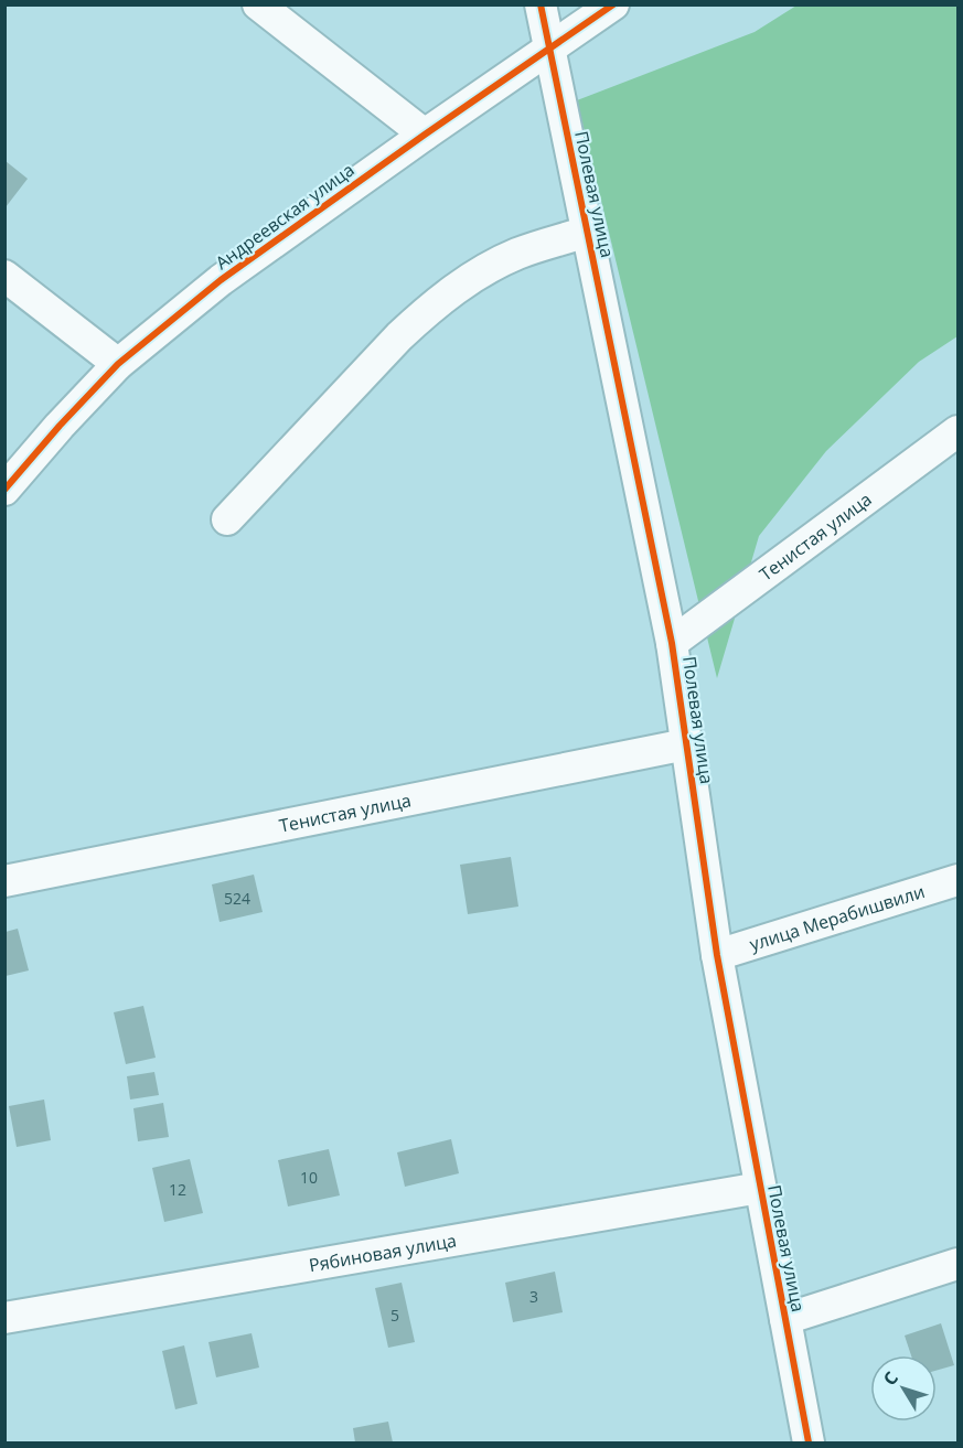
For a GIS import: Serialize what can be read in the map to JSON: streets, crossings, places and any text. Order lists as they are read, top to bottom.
{
  "streets": {
    "street": [
      "Полевая улица",
      "Андреевская улица",
      "Тенистая улица",
      "улица Мерабишвили",
      "Рябиновая улица"
    ]
  },
  "crossings": [
    ["Полевая улица", "Андреевская улица"],
    ["Полевая улица", "Тенистая улица"],
    ["Полевая улица", "улица Мерабишвили"],
    ["Полевая улица", "Рябиновая улица"]
  ],
  "house_numbers": [
    "524",
    "10",
    "12",
    "3",
    "5"
  ],
  "north": "top left"
}
